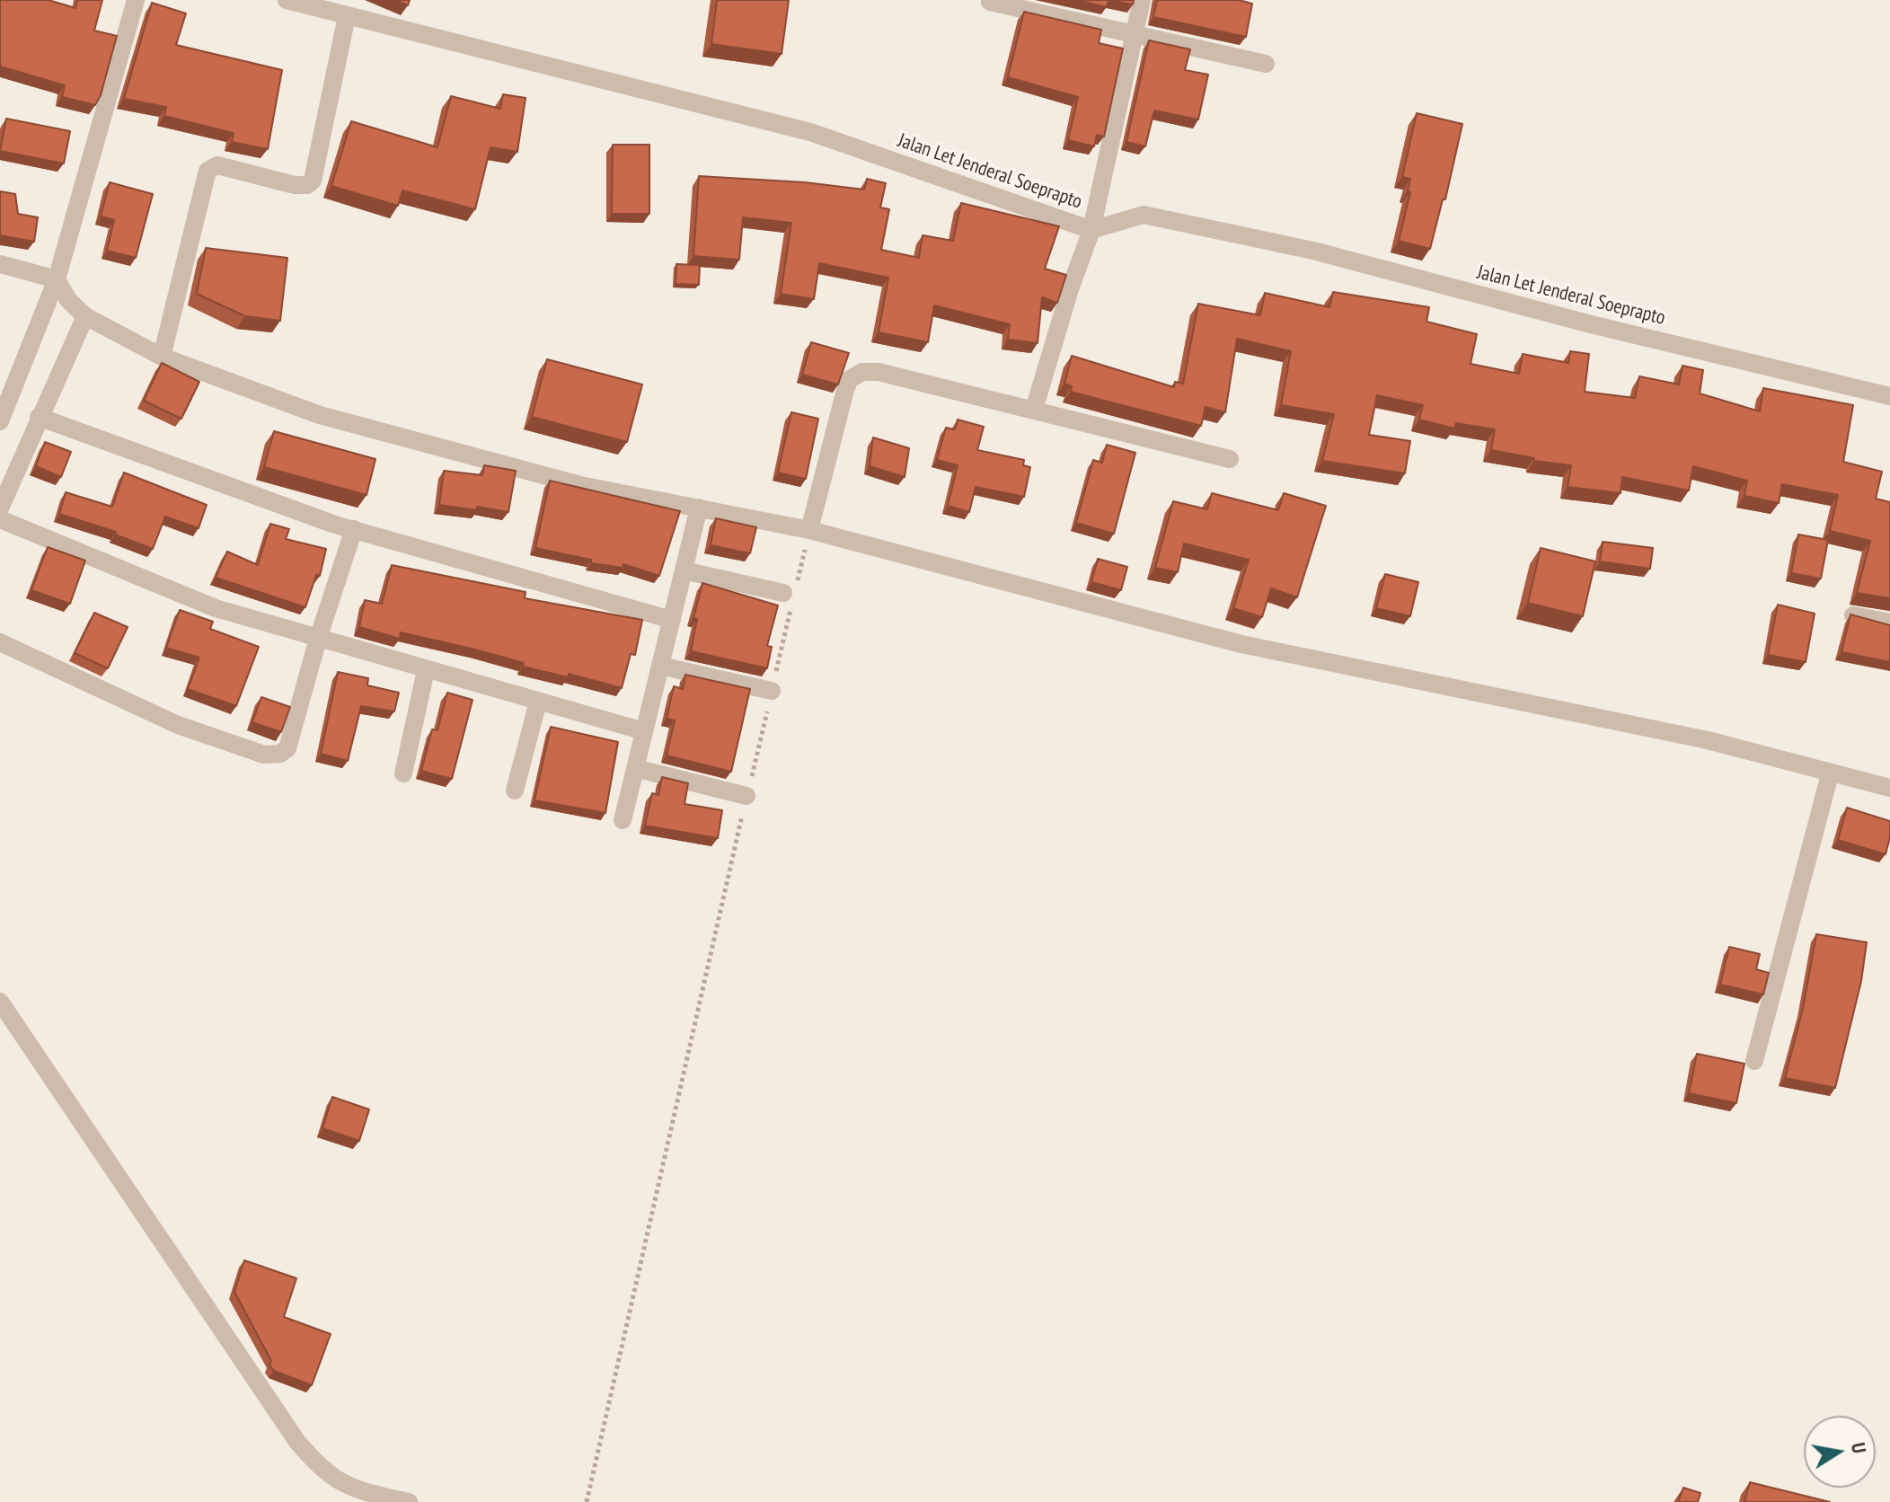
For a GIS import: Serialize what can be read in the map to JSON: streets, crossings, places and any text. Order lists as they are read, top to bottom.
{
  "streets": {
    "street": ["Jalan Let Jenderal Soeprapto"]
  },
  "north": "right"
}
